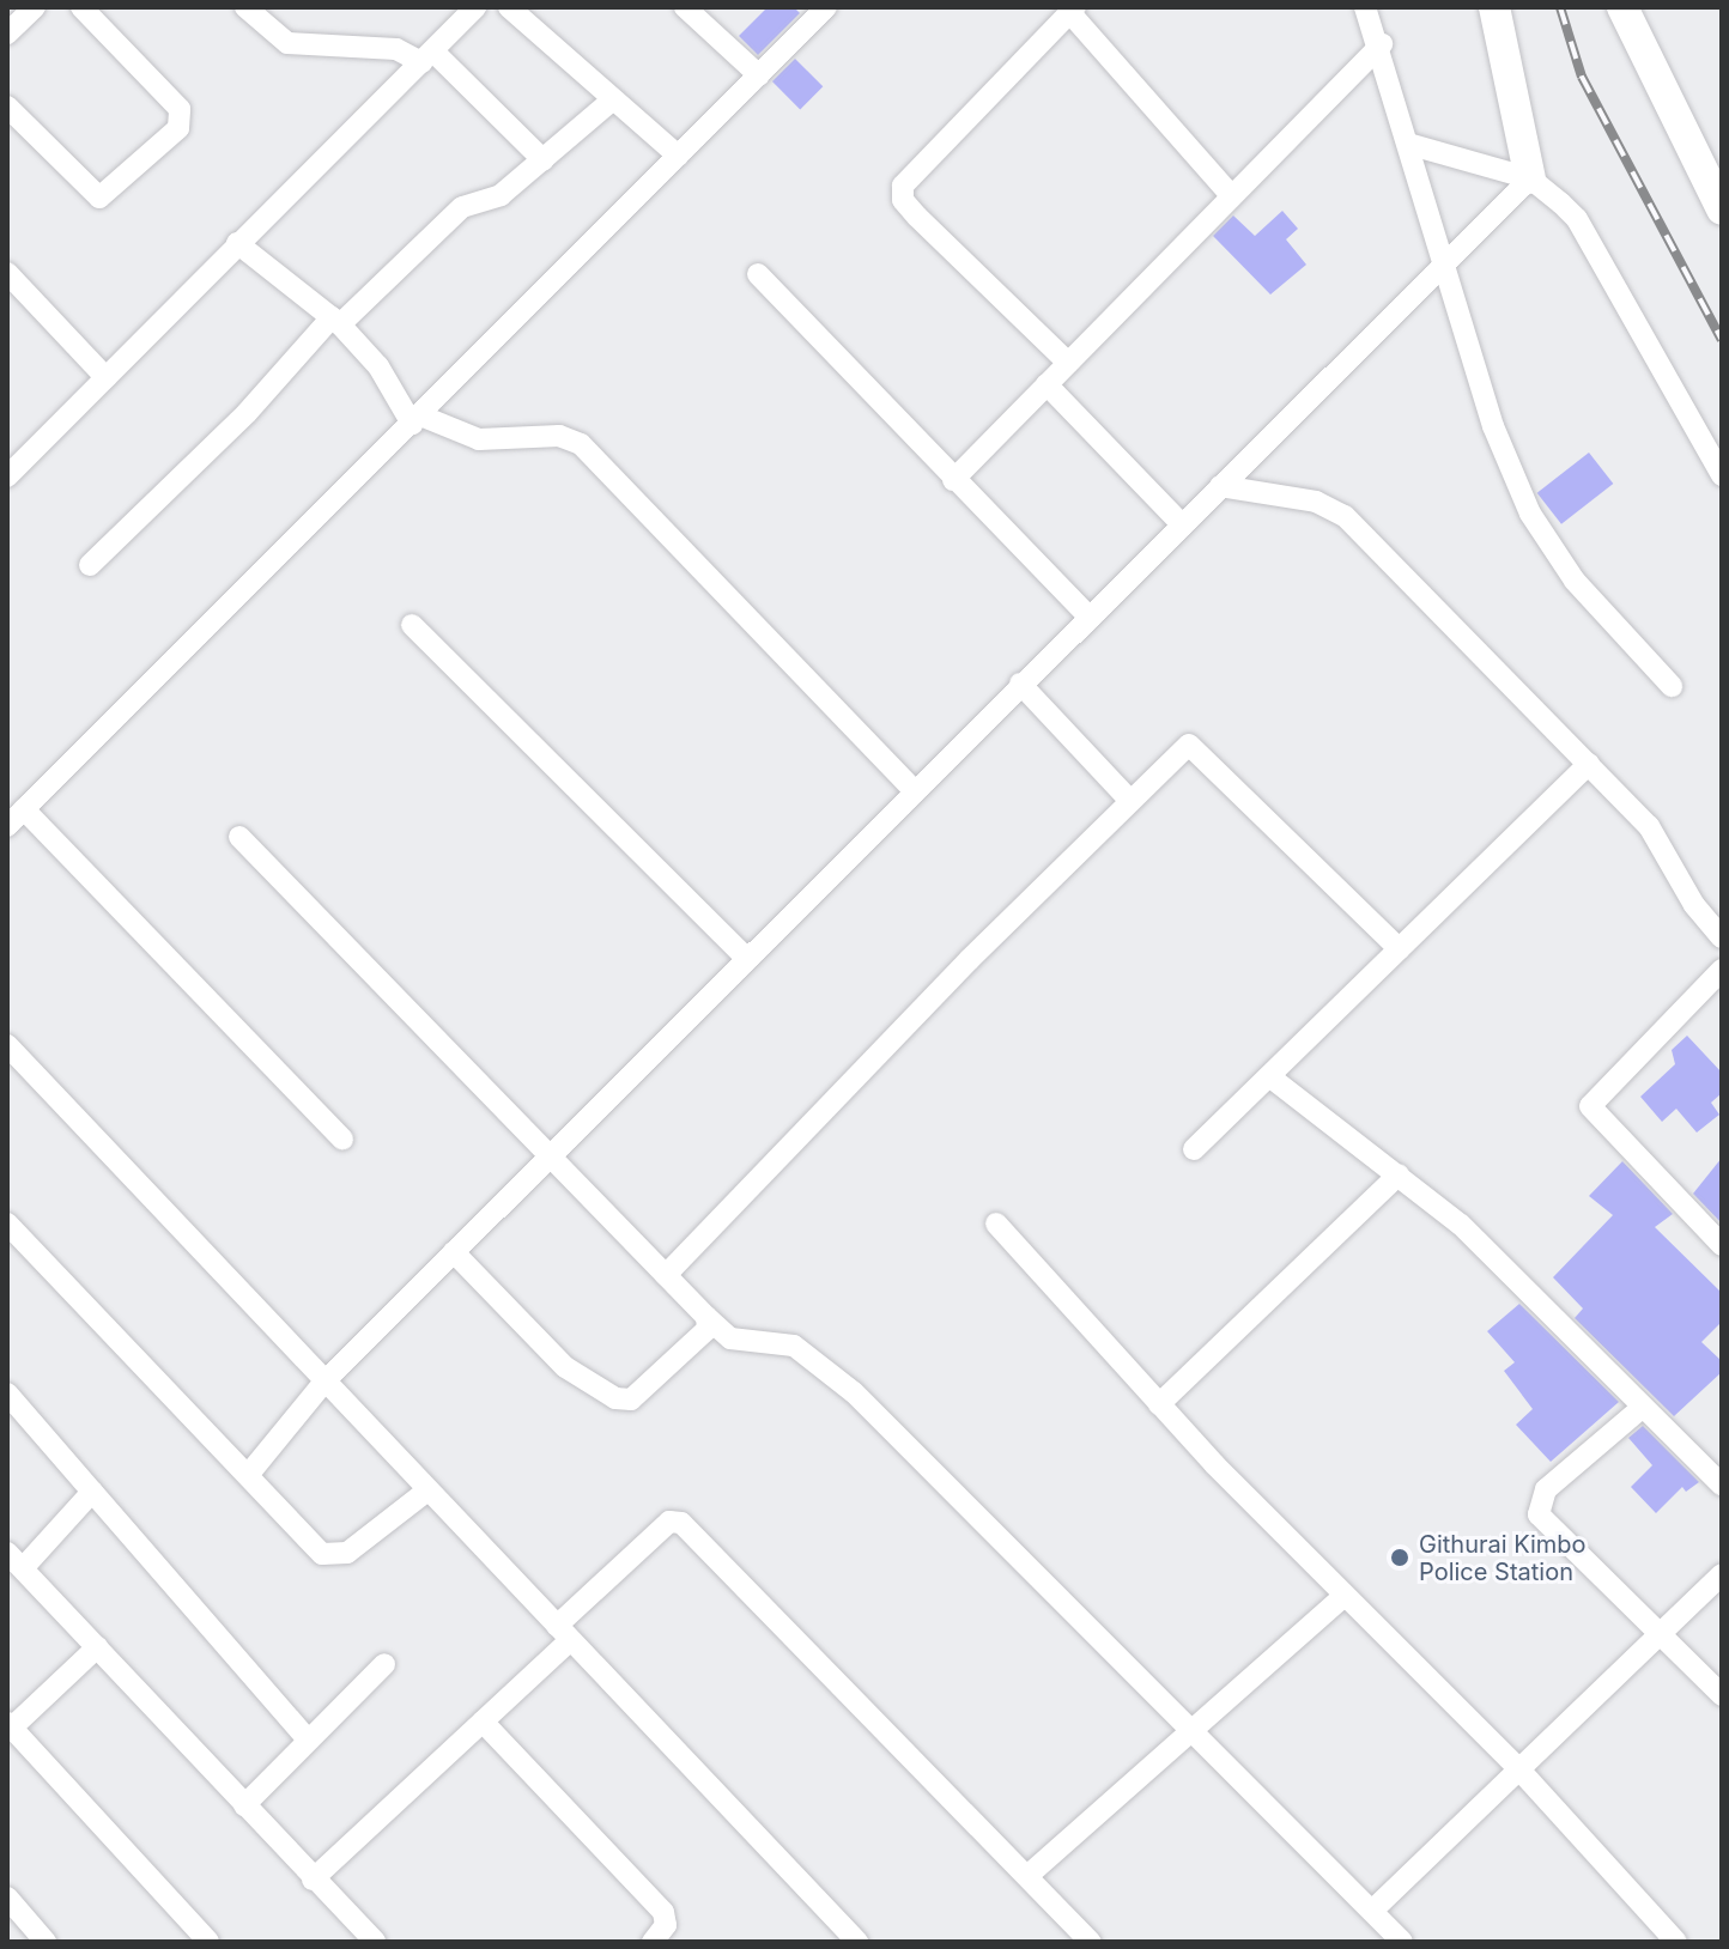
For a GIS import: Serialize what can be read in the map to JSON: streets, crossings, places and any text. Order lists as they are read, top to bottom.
{
  "places": ["Githurai Kimbo Police Station"]
}
